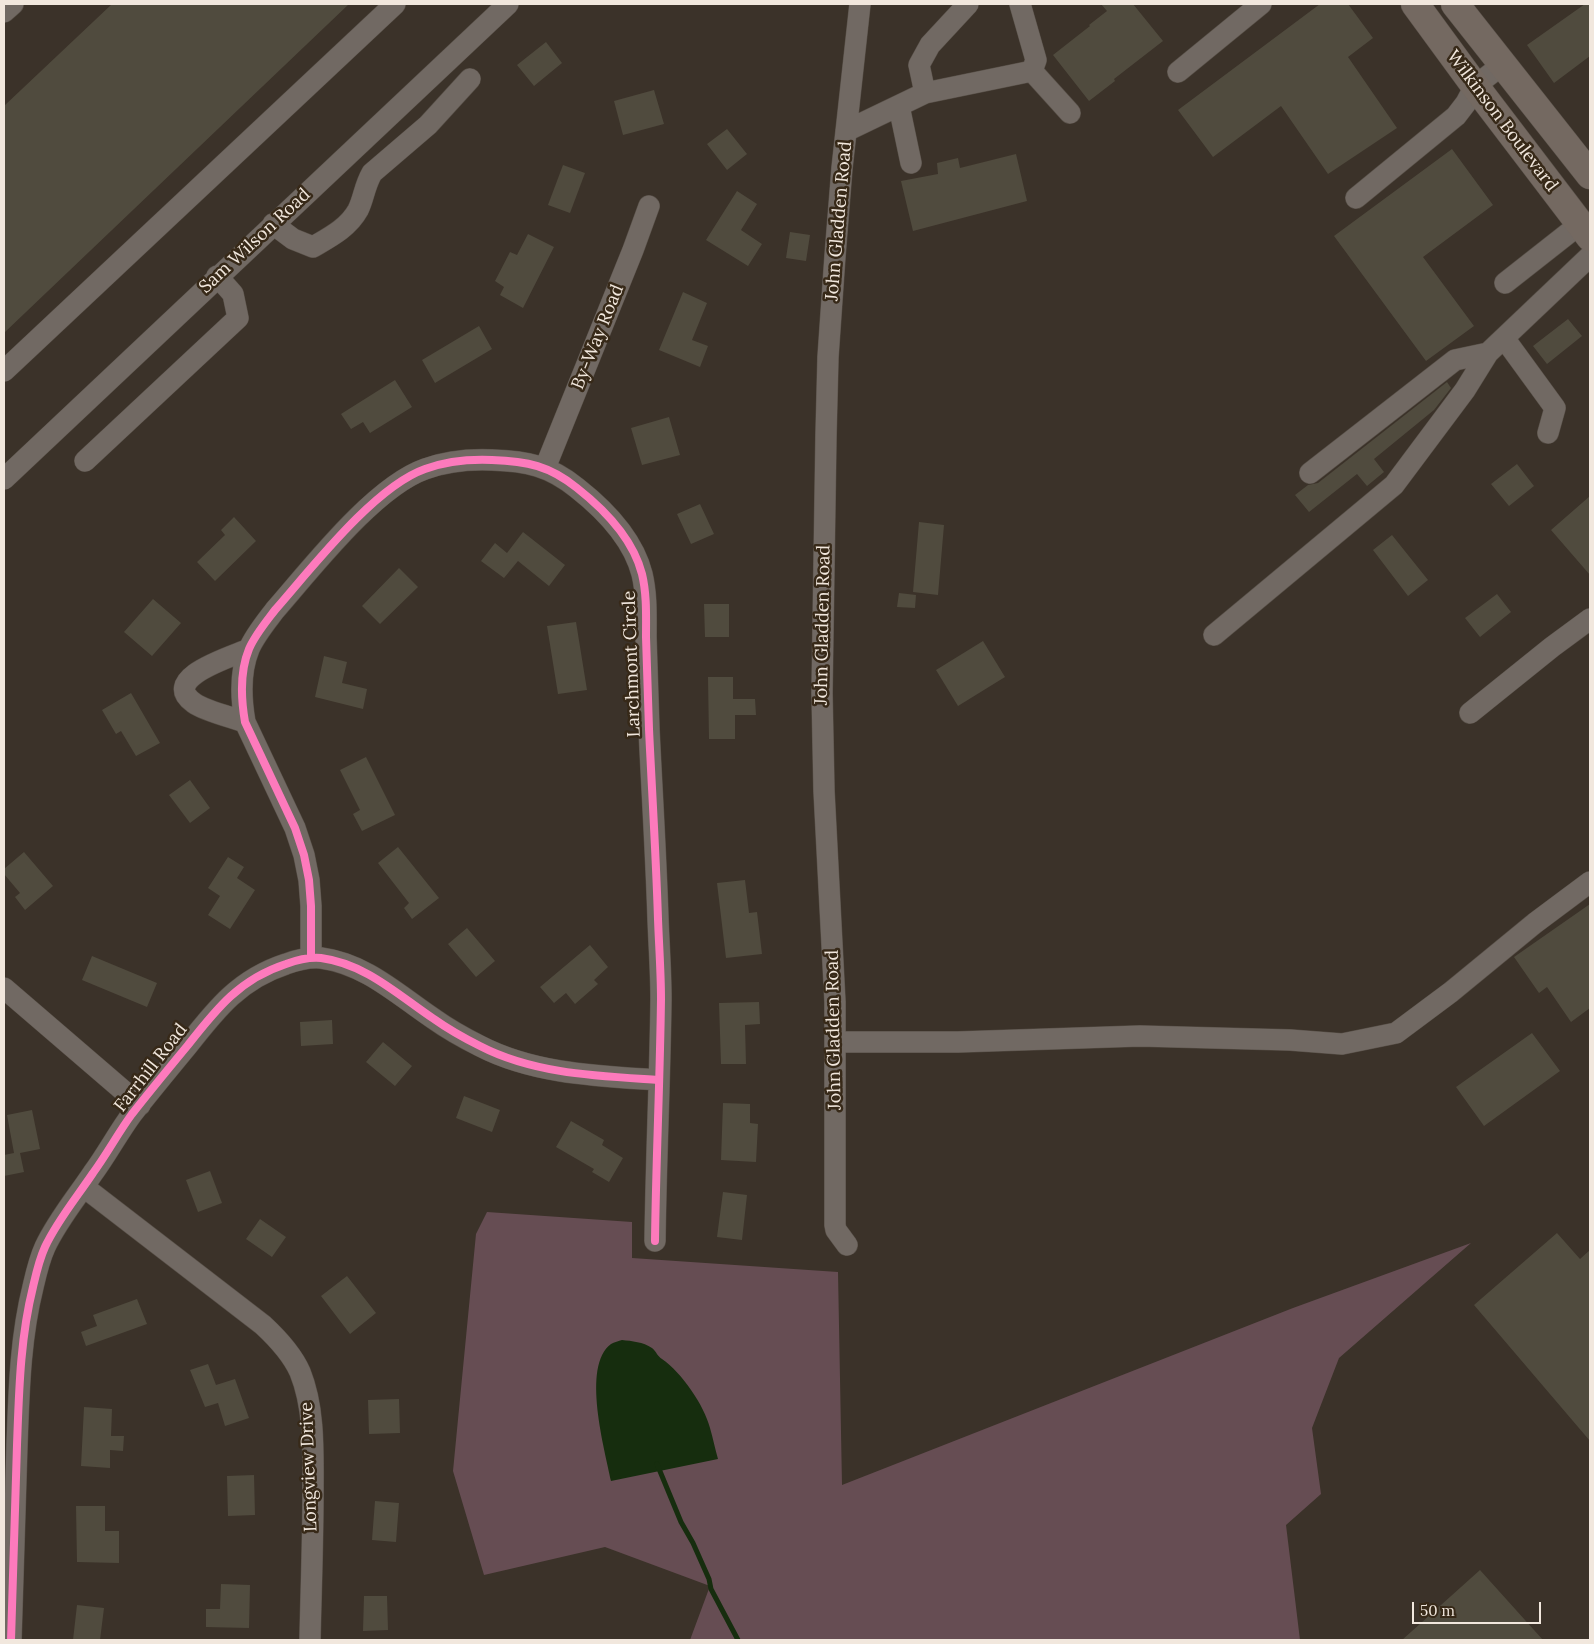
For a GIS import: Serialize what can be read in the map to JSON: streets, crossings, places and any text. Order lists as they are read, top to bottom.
{
  "streets": {
    "main road": ["Wilkinson Boulevard"],
    "street": [
      "John Gladden Road",
      "Sam Wilson Road",
      "By-Way Road",
      "Larchmont Circle",
      "Farrhill Road",
      "Longview Drive"
    ]
  },
  "crossings": [
    ["By-Way Road", "Larchmont Circle"],
    ["Larchmont Circle", "Farrhill Road"],
    ["Farrhill Road", "Longview Drive"]
  ],
  "scale_bar": "50 m"
}
